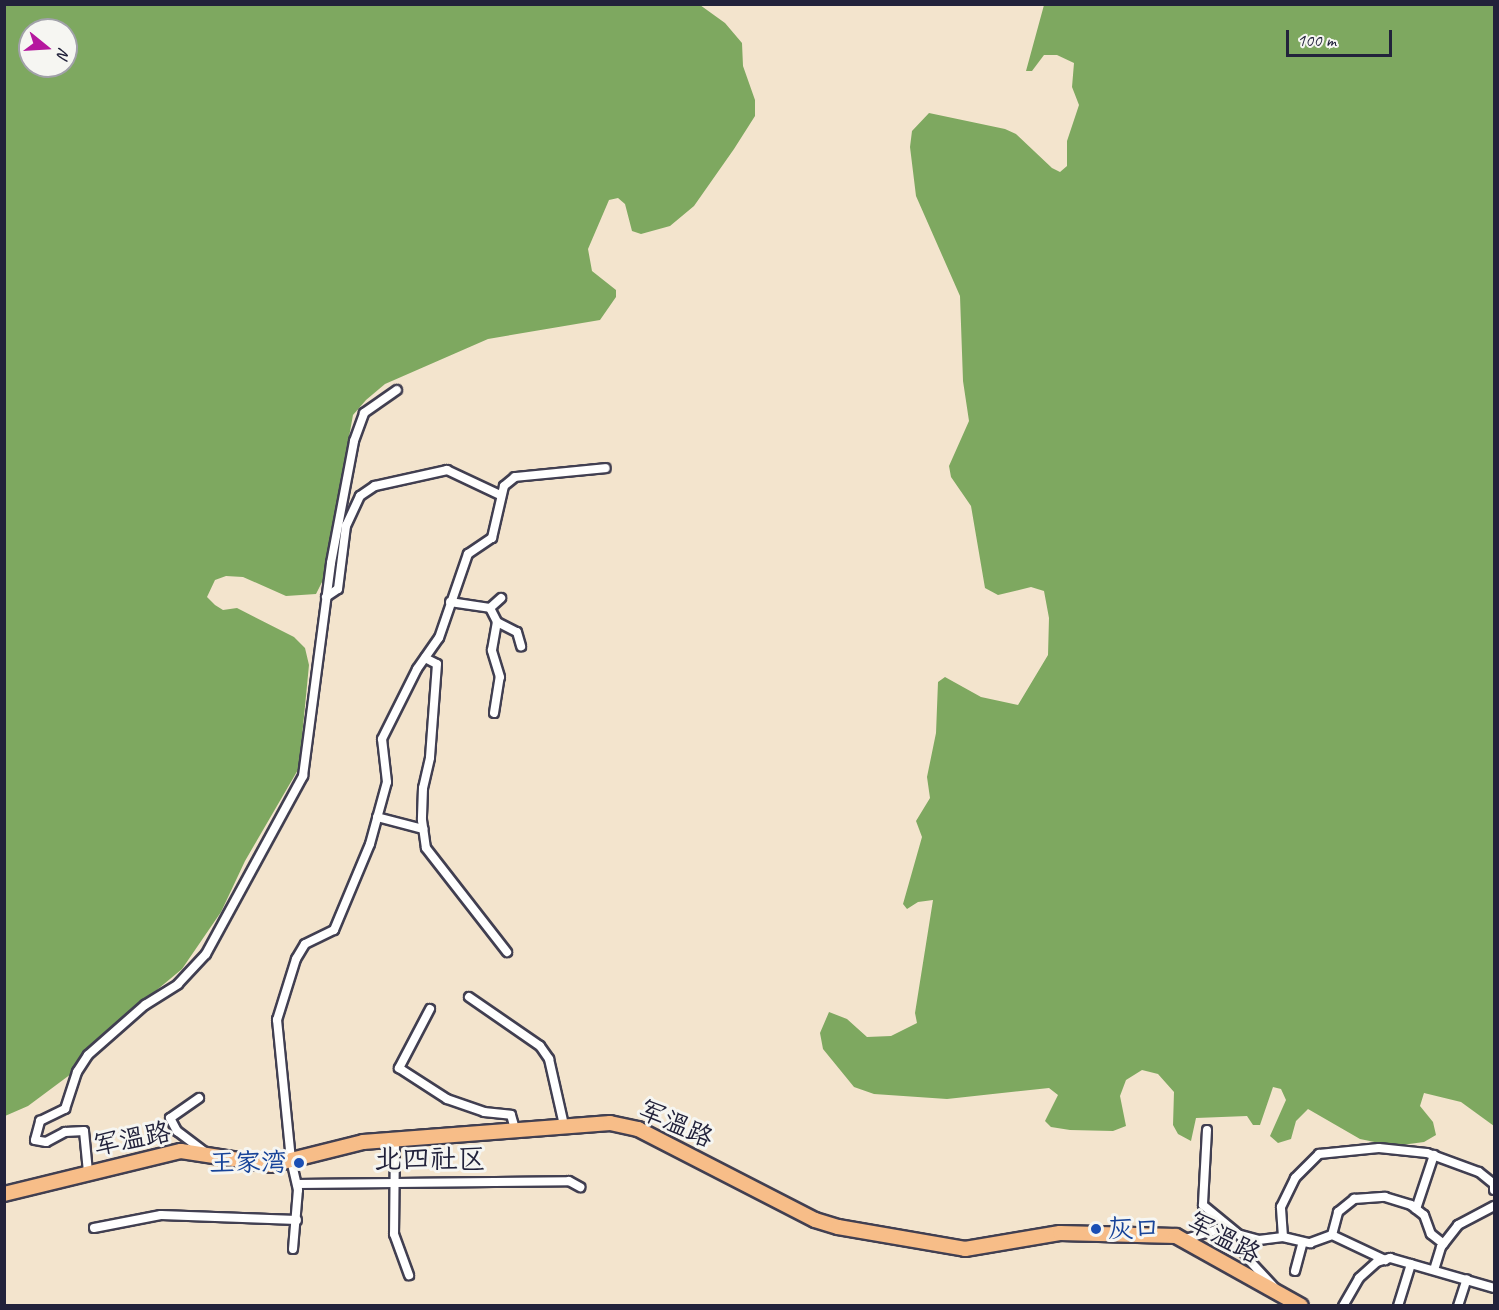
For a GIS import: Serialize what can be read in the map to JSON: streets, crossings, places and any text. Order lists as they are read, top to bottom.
{
  "streets": {
    "main road": ["军温路"]
  },
  "districts": ["北四社区"],
  "places": ["王家湾", "灰口"],
  "scale_bar": "100 m",
  "north": "right"
}
